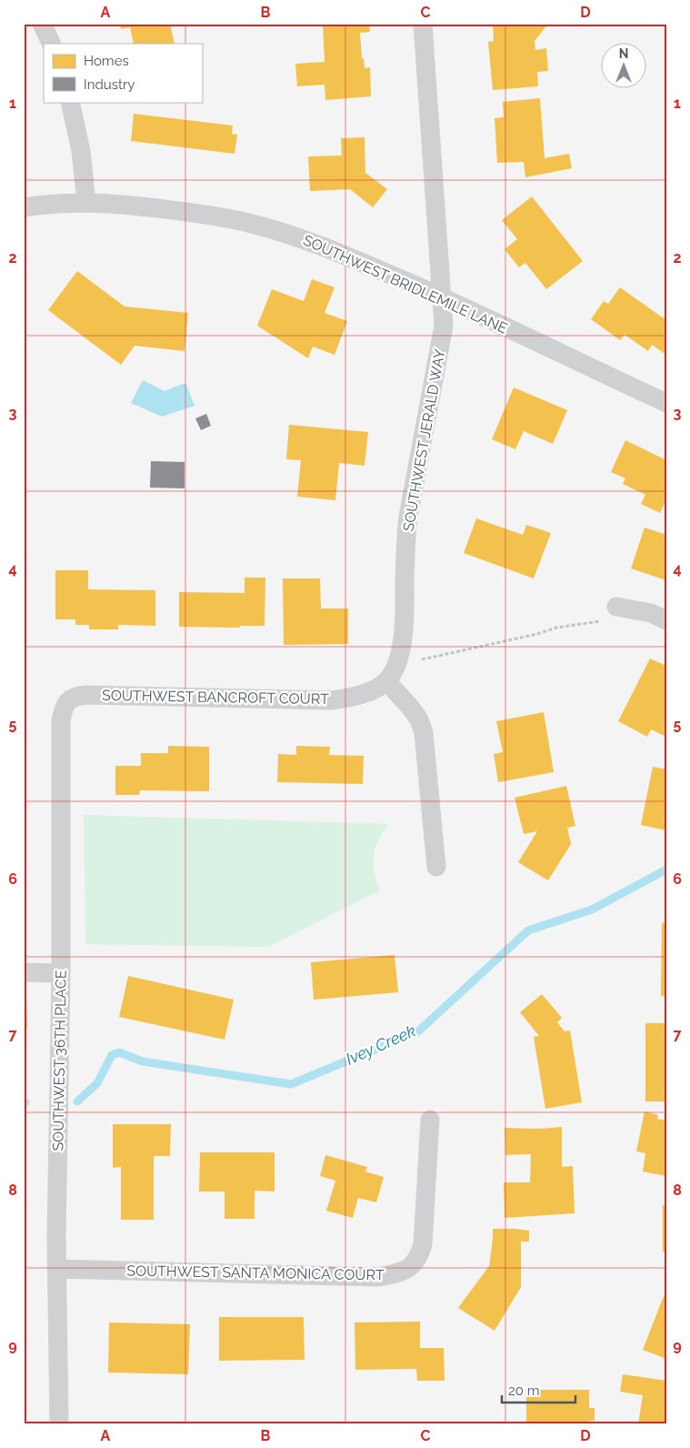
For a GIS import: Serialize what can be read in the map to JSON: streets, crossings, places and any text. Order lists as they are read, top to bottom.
{
  "streets": {
    "street": [
      "SOUTHWEST BRIDLEMILE LANE",
      "SOUTHWEST JERALD WAY",
      "SOUTHWEST BANCROFT COURT",
      "SOUTHWEST 36TH PLACE",
      "SOUTHWEST SANTA MONICA COURT"
    ]
  },
  "crossings": [
    ["SOUTHWEST BRIDLEMILE LANE", "SOUTHWEST JERALD WAY"],
    ["SOUTHWEST JERALD WAY", "SOUTHWEST BANCROFT COURT"],
    ["SOUTHWEST BANCROFT COURT", "SOUTHWEST 36TH PLACE"],
    ["SOUTHWEST 36TH PLACE", "SOUTHWEST SANTA MONICA COURT"]
  ],
  "water": ["Ivey Creek"],
  "legend": ["Homes", "Industry"],
  "scale_bar": "20 m",
  "north": "top",
  "grid": {
    "columns": [
      "A",
      "B",
      "C",
      "D"
    ],
    "rows": [
      "1",
      "2",
      "3",
      "4",
      "5",
      "6",
      "7",
      "8",
      "9"
    ]
  }
}
